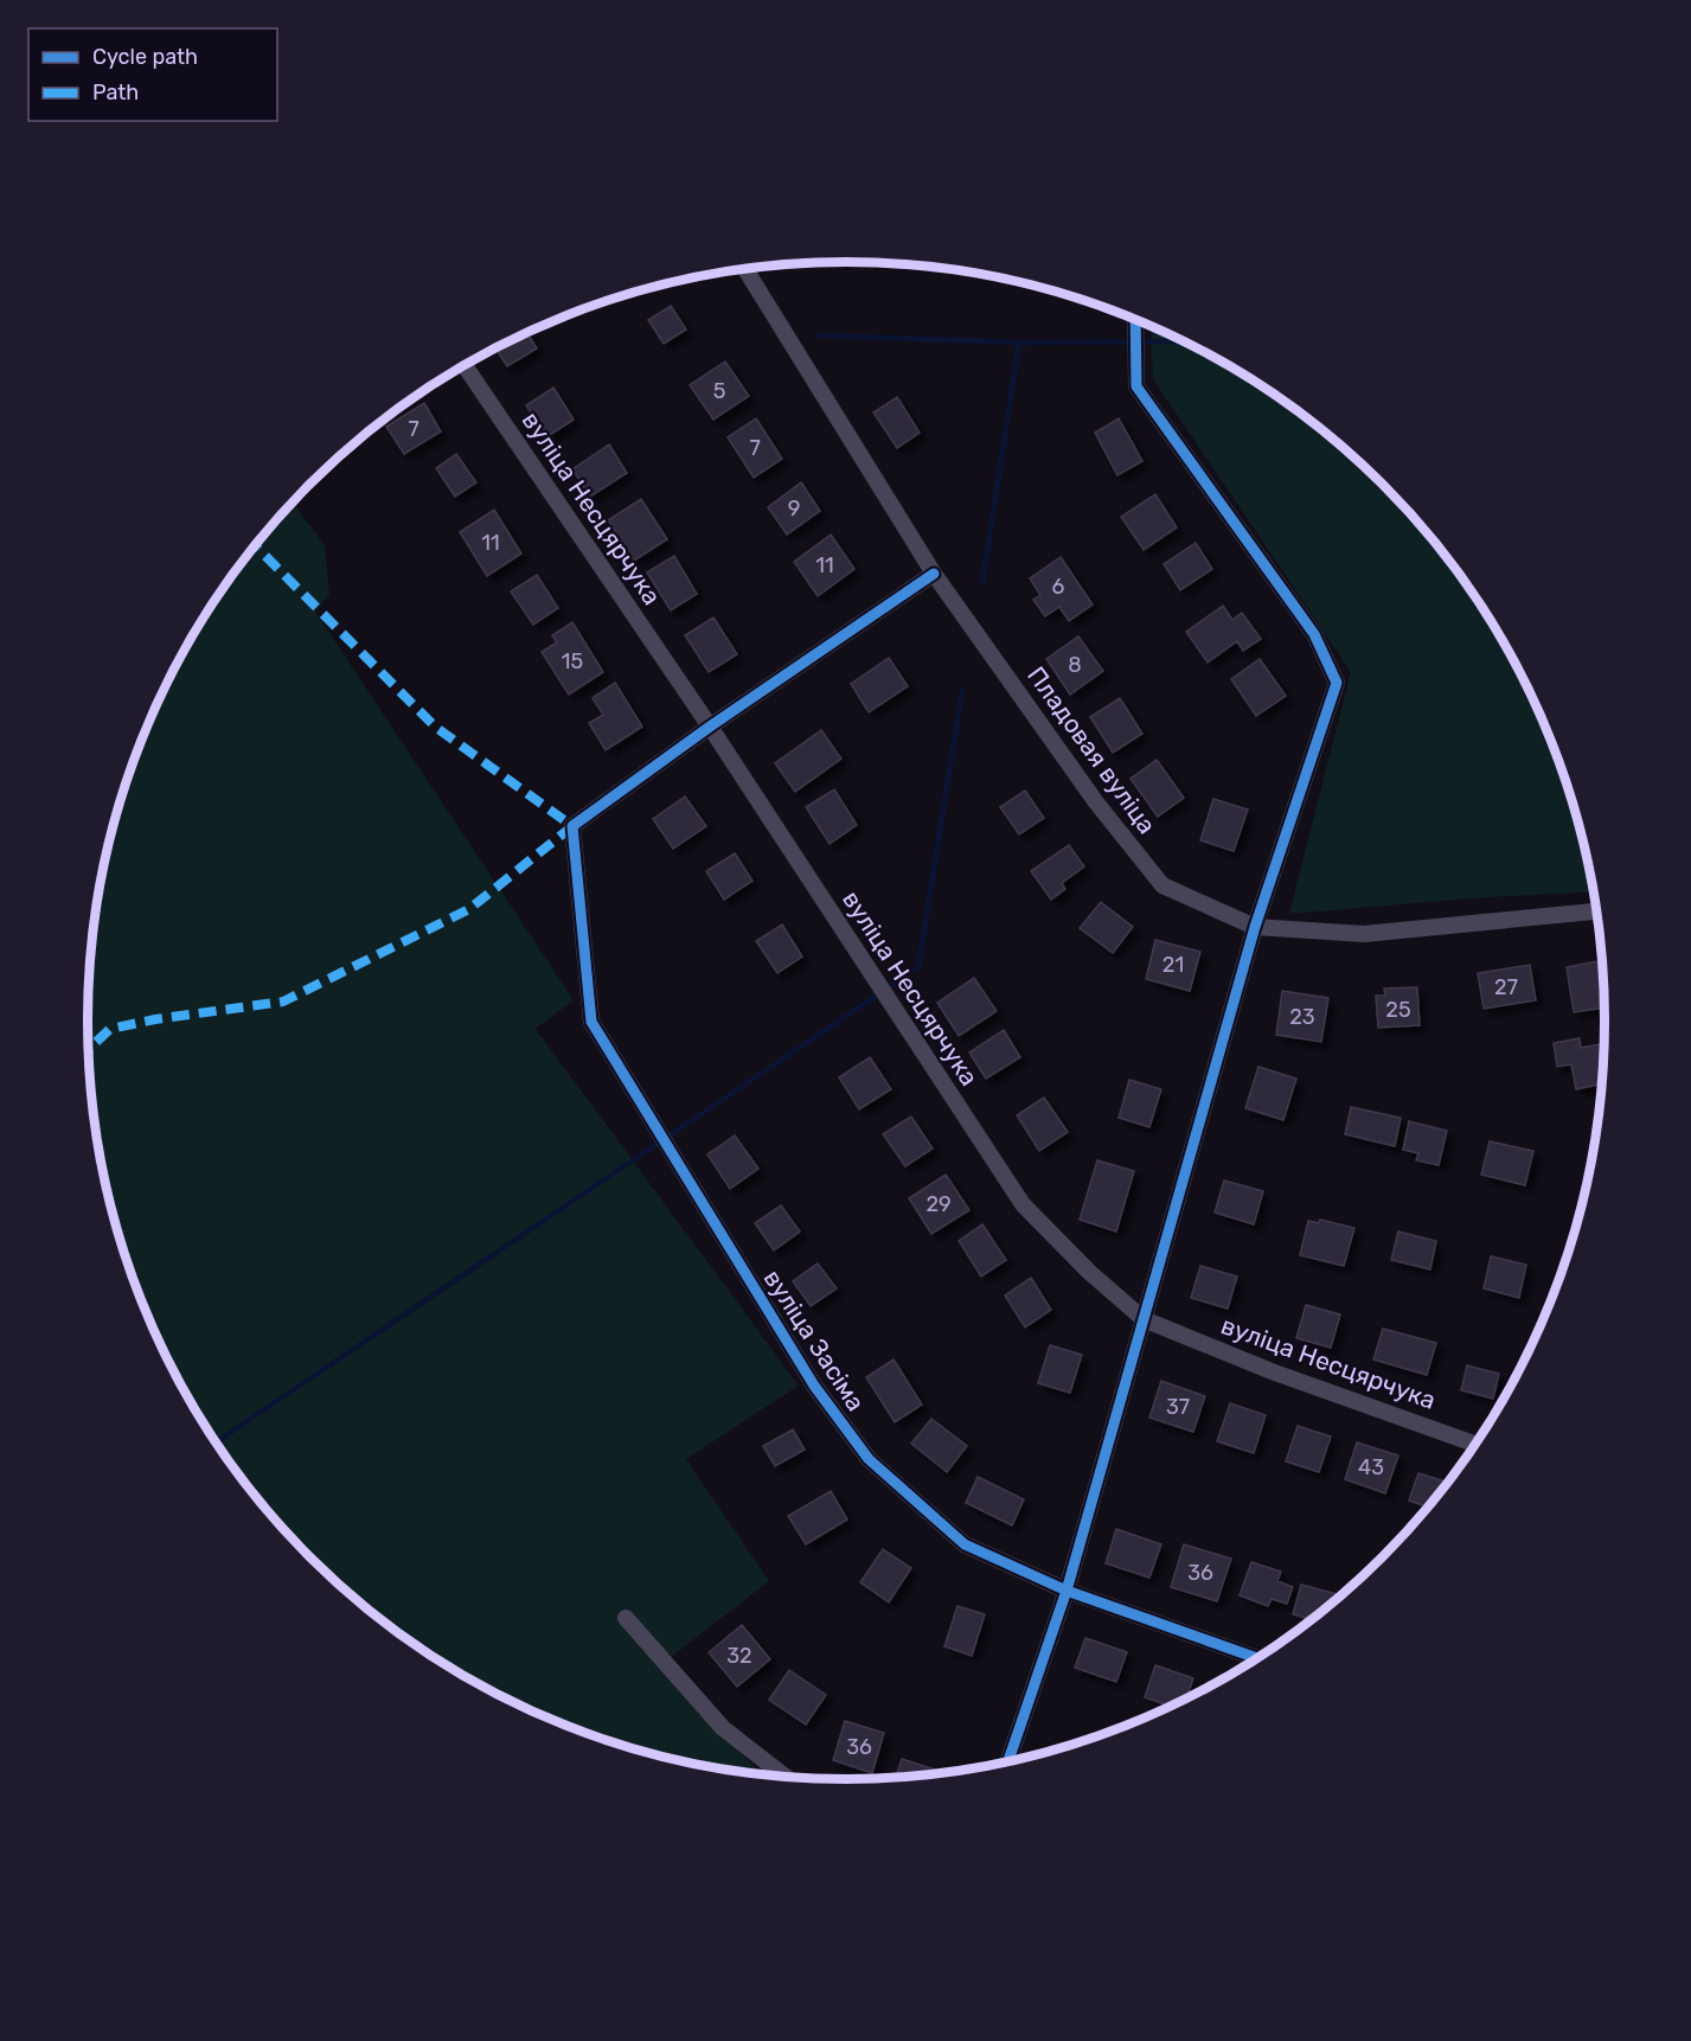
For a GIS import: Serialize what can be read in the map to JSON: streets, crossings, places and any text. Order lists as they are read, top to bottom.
{
  "streets": {
    "street": ["вуліца Несцярчука", "Пладовая вуліца", "вуліца Засіма"]
  },
  "crossings": [
    ["вуліца Несцярчука", "вуліца Засіма"]
  ],
  "house_numbers": [
    "5",
    "7",
    "7",
    "9",
    "11",
    "11",
    "6",
    "15",
    "8",
    "21",
    "27",
    "25",
    "23",
    "29",
    "37",
    "43",
    "36",
    "32",
    "36"
  ],
  "legend": ["Cycle path", "Path"]
}
